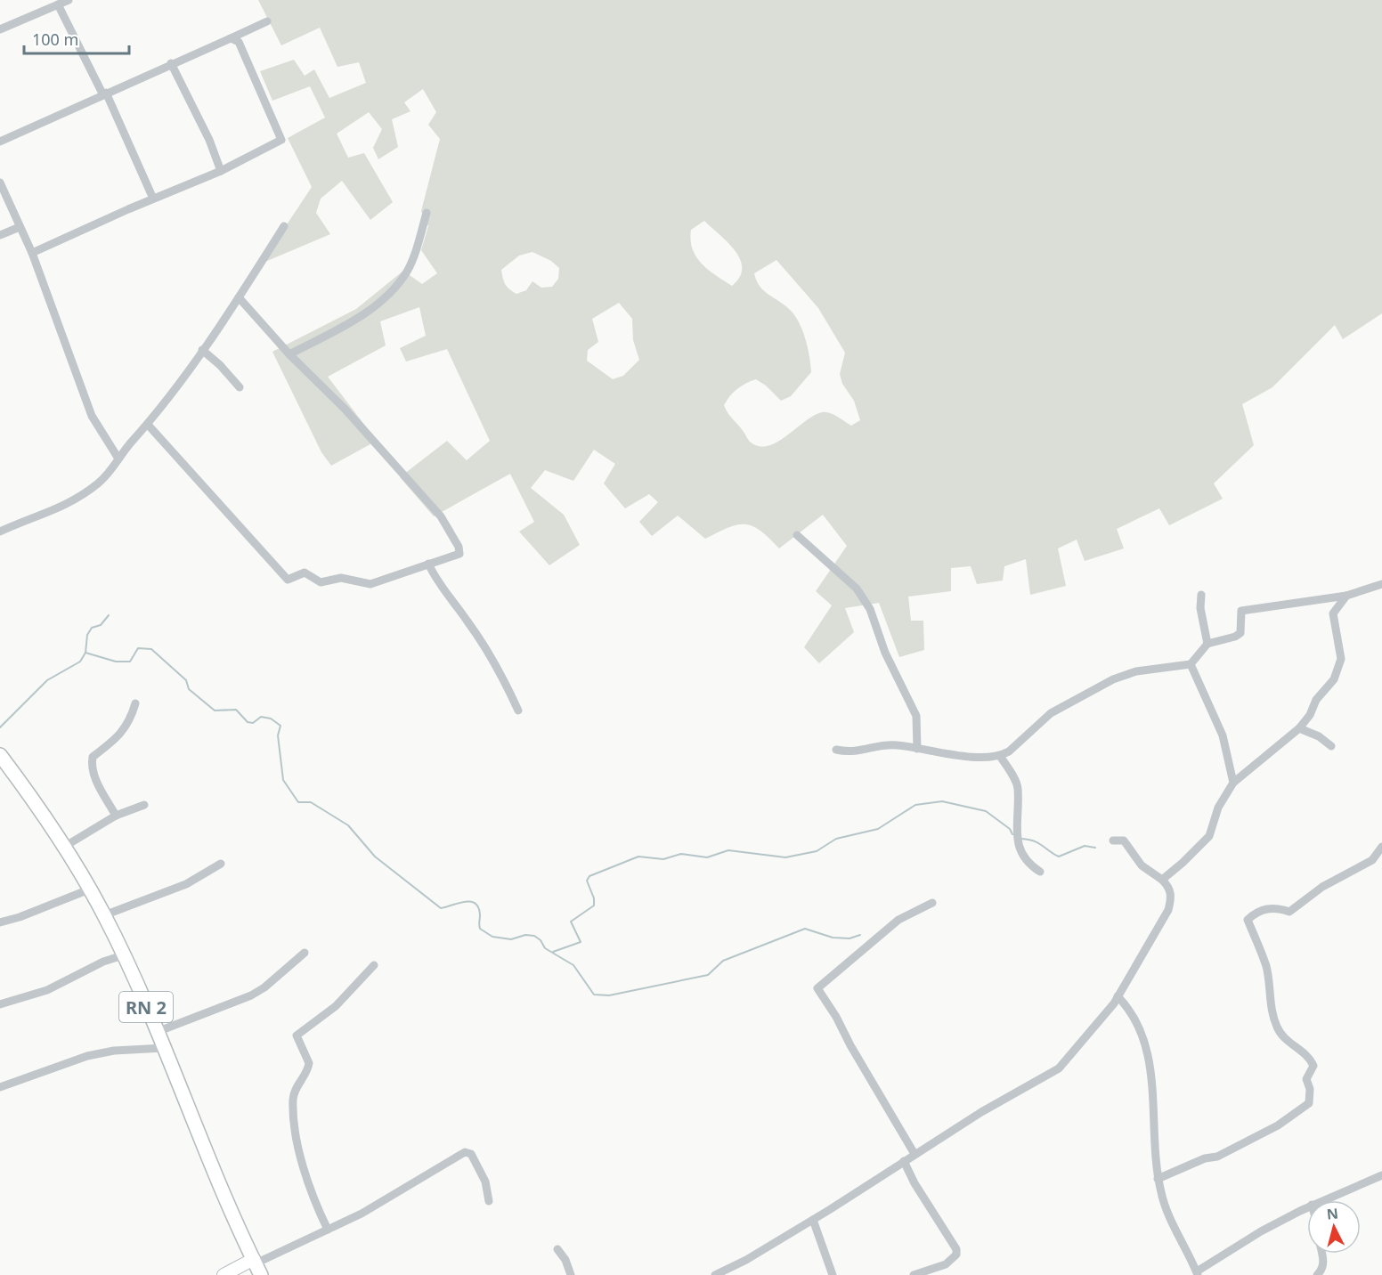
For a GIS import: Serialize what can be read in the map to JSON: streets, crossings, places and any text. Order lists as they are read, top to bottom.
{
  "streets": {
    "main road": ["RN 2"]
  },
  "scale_bar": "100 m",
  "north": "top"
}
